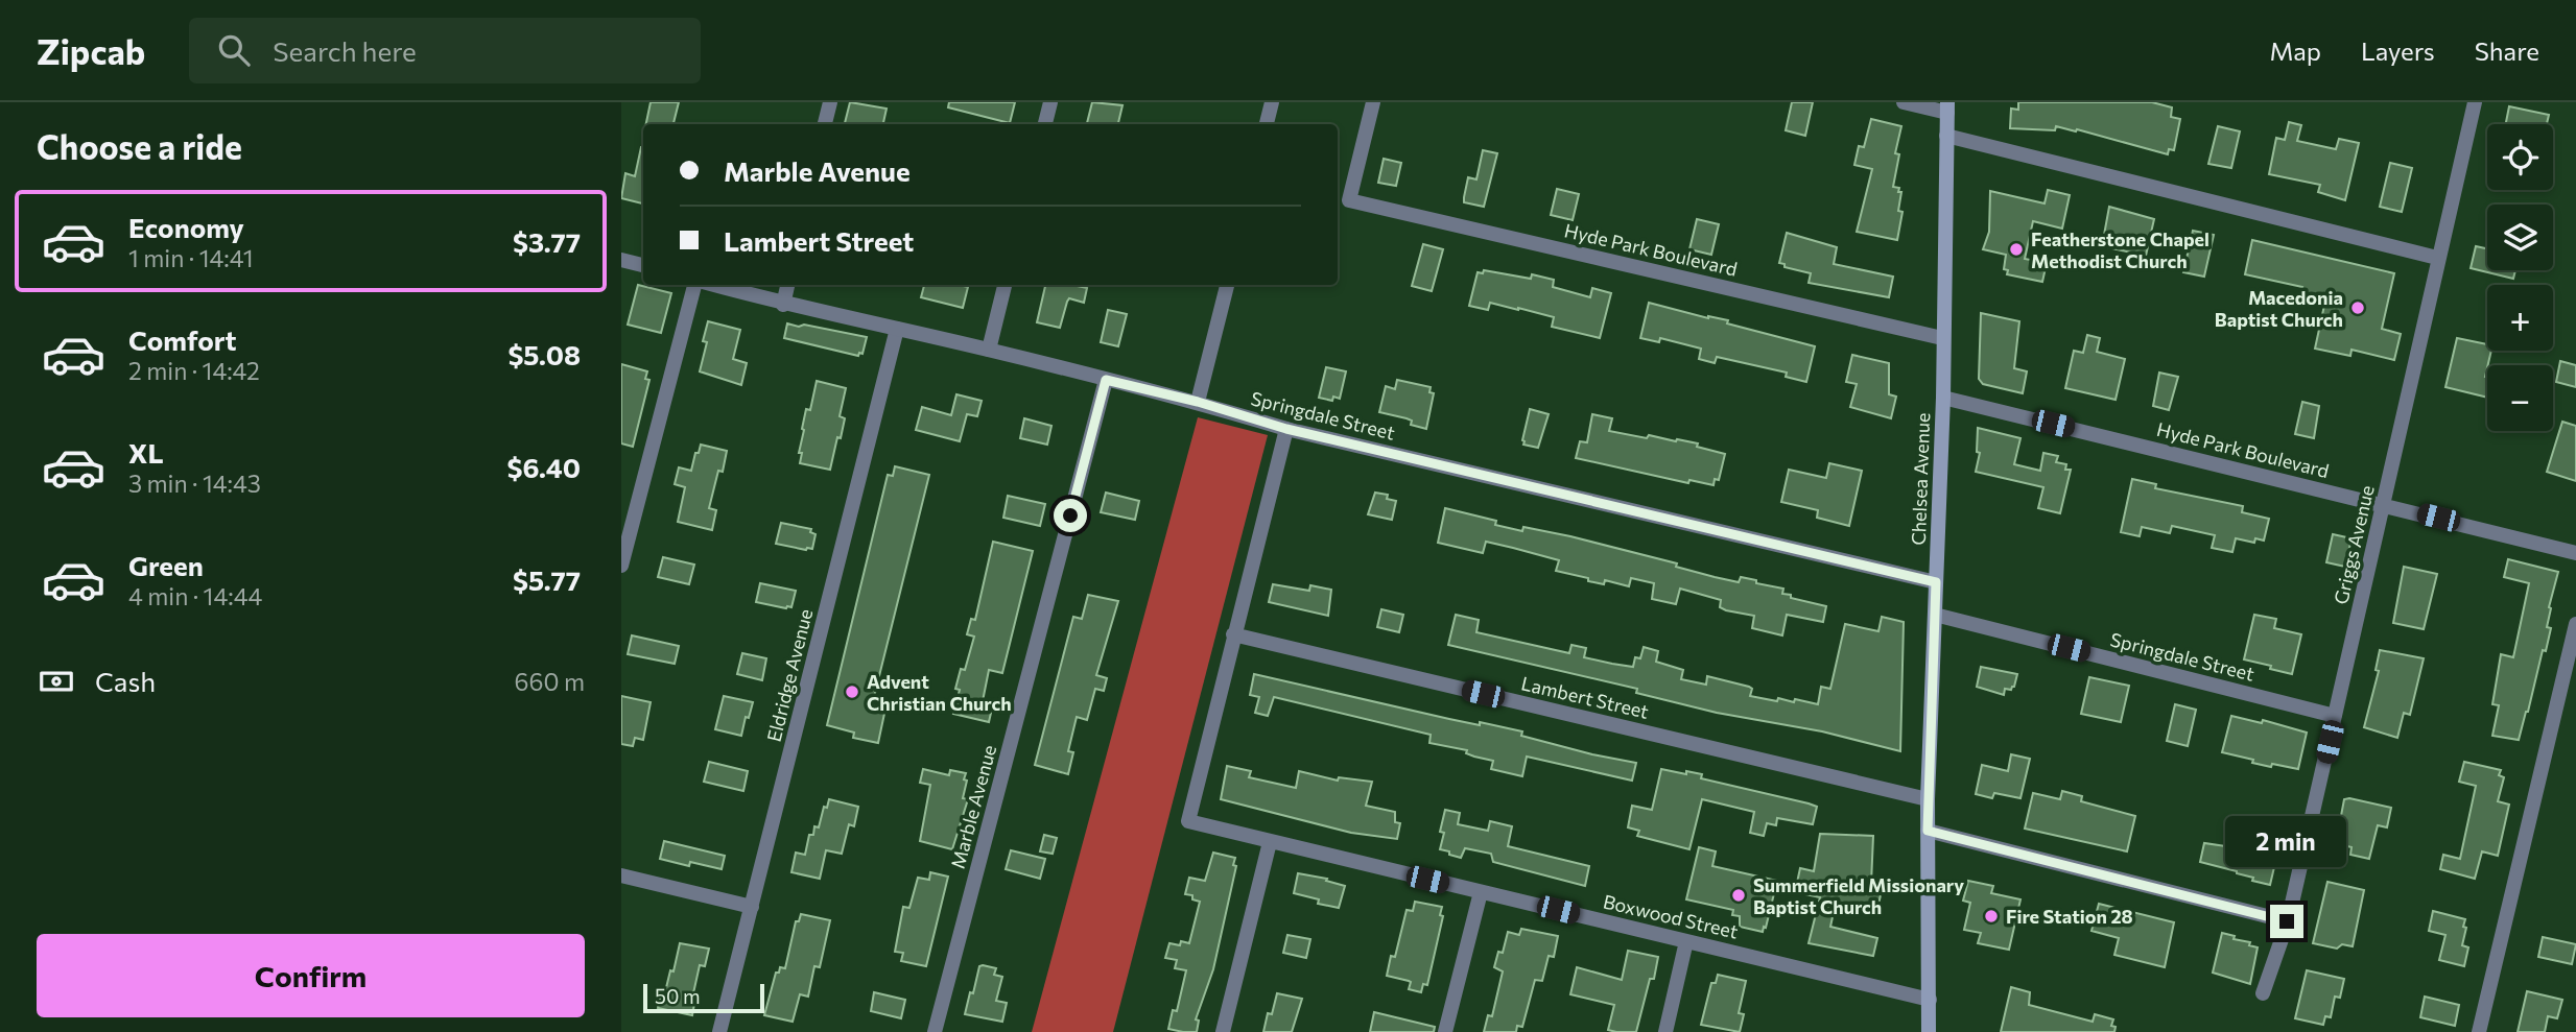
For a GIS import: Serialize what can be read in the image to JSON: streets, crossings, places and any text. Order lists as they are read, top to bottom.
{
  "streets": {
    "main road": ["Chelsea Avenue"],
    "street": [
      "Hyde Park Boulevard",
      "Springdale Street",
      "Griggs Avenue",
      "Eldridge Avenue",
      "Lambert Street",
      "Marble Avenue",
      "Boxwood Street"
    ]
  },
  "crossings": [
    ["Hyde Park Boulevard", "Chelsea Avenue"],
    ["Hyde Park Boulevard", "Griggs Avenue"],
    ["Springdale Street", "Chelsea Avenue"],
    ["Springdale Street", "Griggs Avenue"],
    ["Springdale Street", "Eldridge Avenue"],
    ["Springdale Street", "Marble Avenue"],
    ["Chelsea Avenue", "Lambert Street"],
    ["Chelsea Avenue", "Boxwood Street"],
    ["Lambert Street", "Boxwood Street"]
  ],
  "places": [
    "Featherstone Chapel Methodist Church",
    "Macedonia Baptist Church",
    "Advent Christian Church",
    "Summerfield Missionary Baptist Church",
    "Fire Station 28"
  ],
  "scale_bar": "50 m",
  "page": {
    "header": "Zipcab",
    "search": "Search here",
    "nav": ["Map", "Layers", "Share"],
    "heading": "Choose a ride",
    "map_buttons": ["+", "−"],
    "banner": ["Marble Avenue", "Lambert Street"],
    "list": [
      {
        "name": "Economy",
        "note": "1 min · 14:41",
        "value": "$3.77"
      },
      {
        "name": "Comfort",
        "note": "2 min · 14:42",
        "value": "$5.08"
      },
      {
        "name": "XL",
        "note": "3 min · 14:43",
        "value": "$6.40"
      },
      {
        "name": "Green",
        "note": "4 min · 14:44",
        "value": "$5.77"
      }
    ],
    "pay": ["Cash", "660 m"],
    "bubble": "2 min",
    "buttons": "Confirm",
    "scale": "50 m"
  }
}
